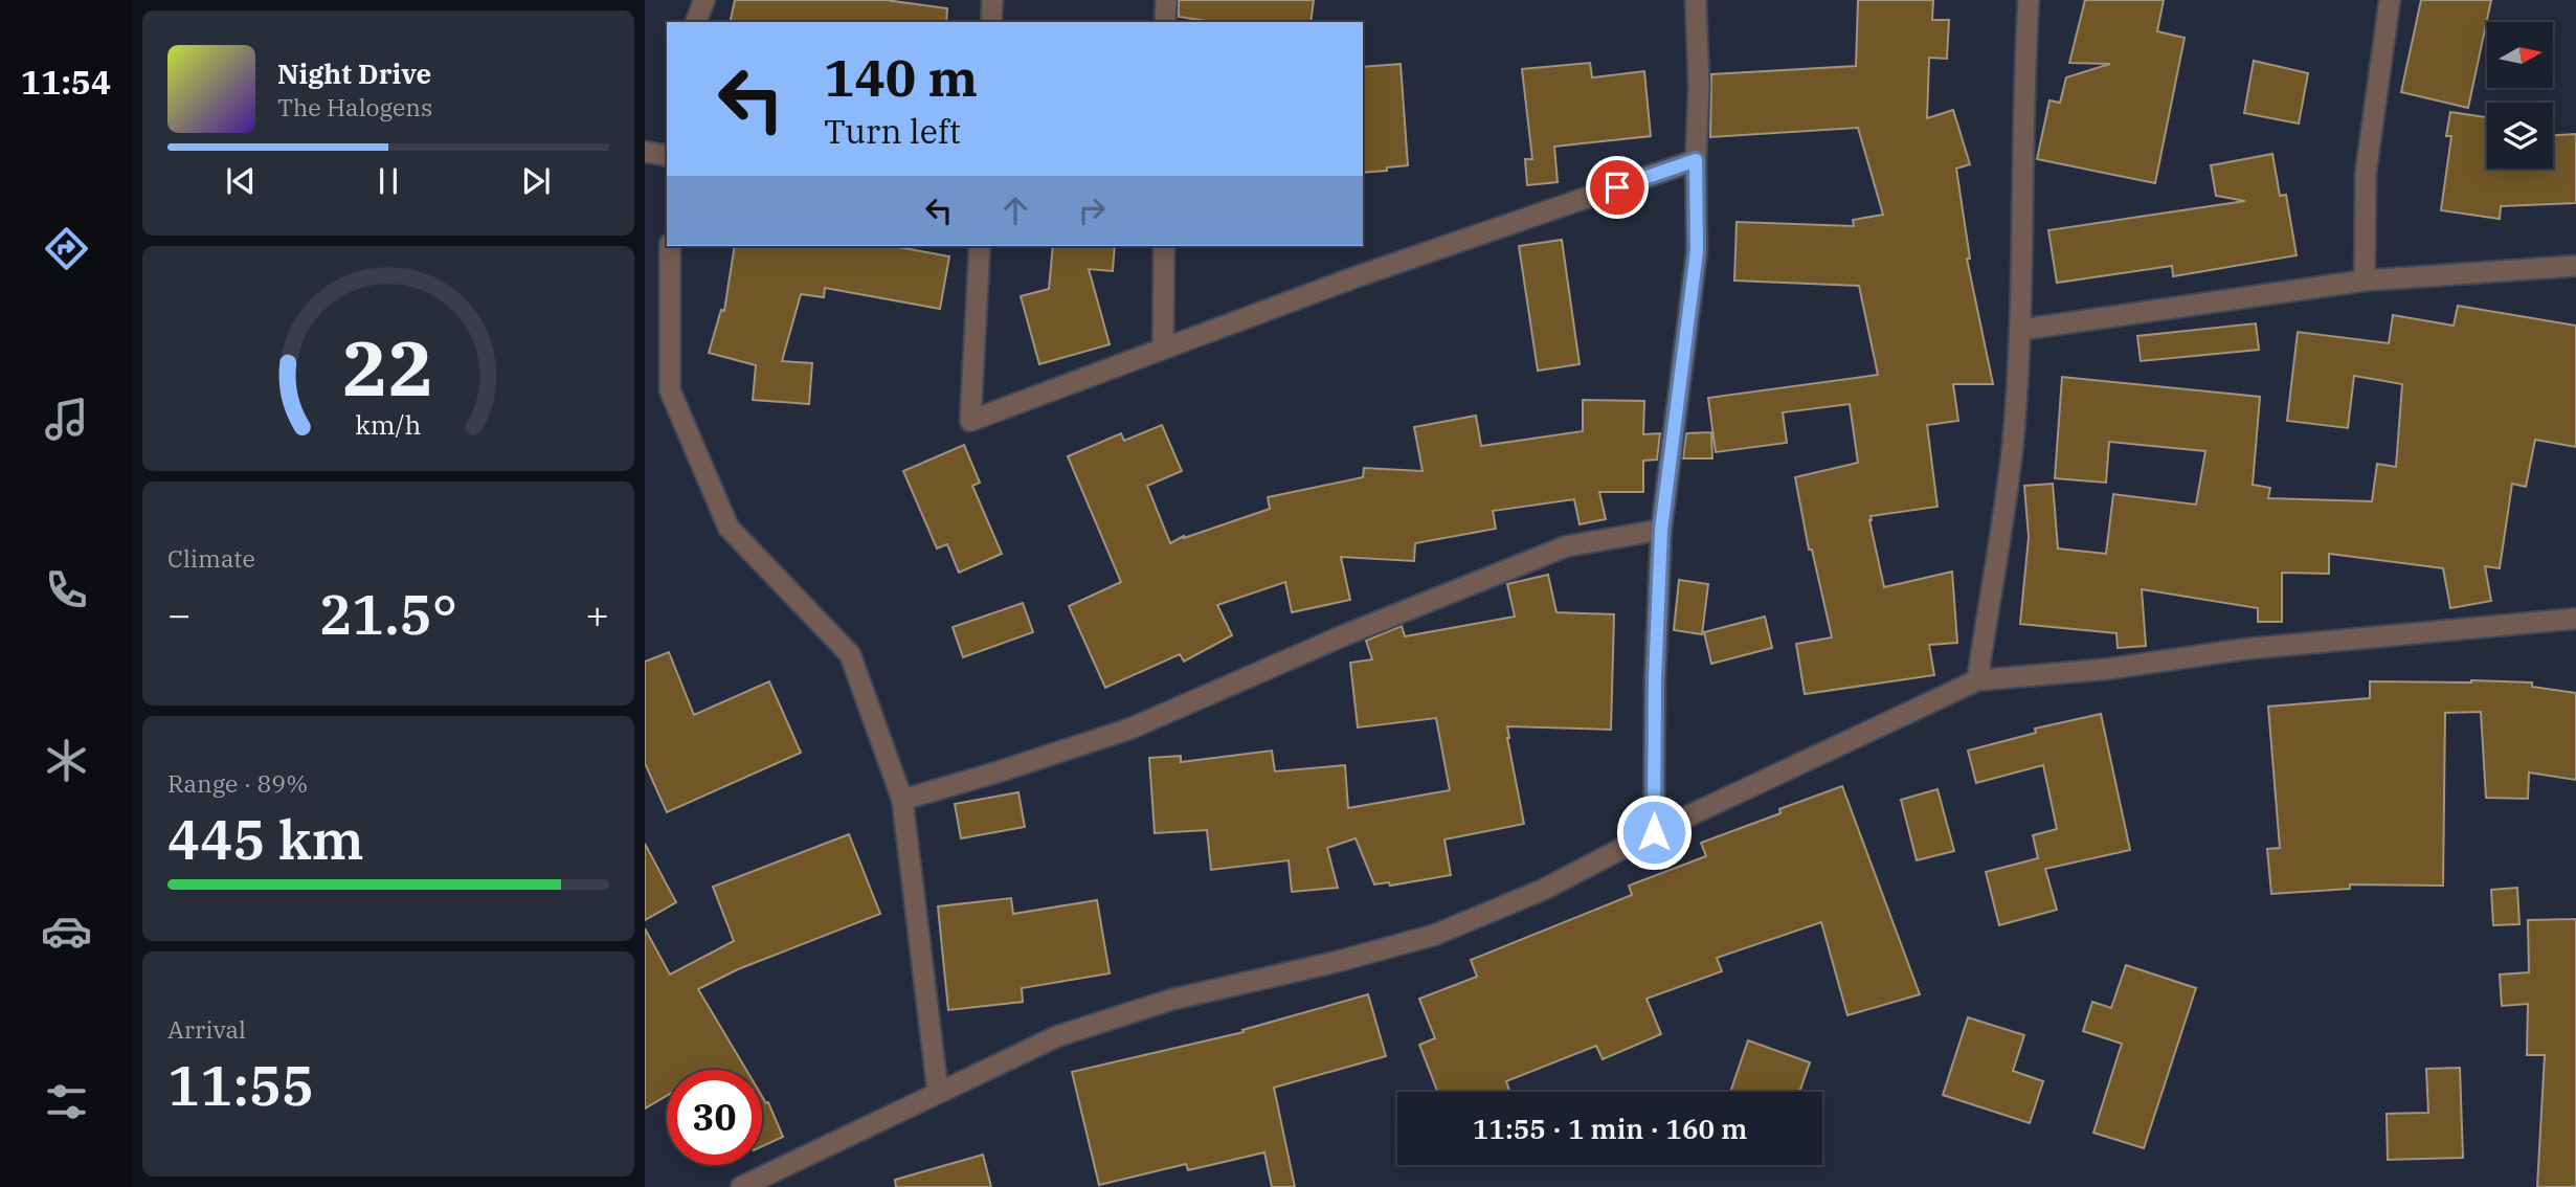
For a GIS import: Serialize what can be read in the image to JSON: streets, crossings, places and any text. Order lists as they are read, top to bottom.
{
  "north": "right",
  "page": {
    "tabs": "11:54",
    "turn": ["140 m", "Turn left"],
    "song": ["Night Drive", "The Halogens"],
    "tile": [
      "Climate",
      ["Range · 89%", "445 km"],
      ["Arrival", "11:55"]
    ],
    "heat": ["−", "21.5°", "+"],
    "limit": "30",
    "trip": "11:55 · 1 min · 160 m",
    "gauge": ["22", "km/h"]
  }
}
